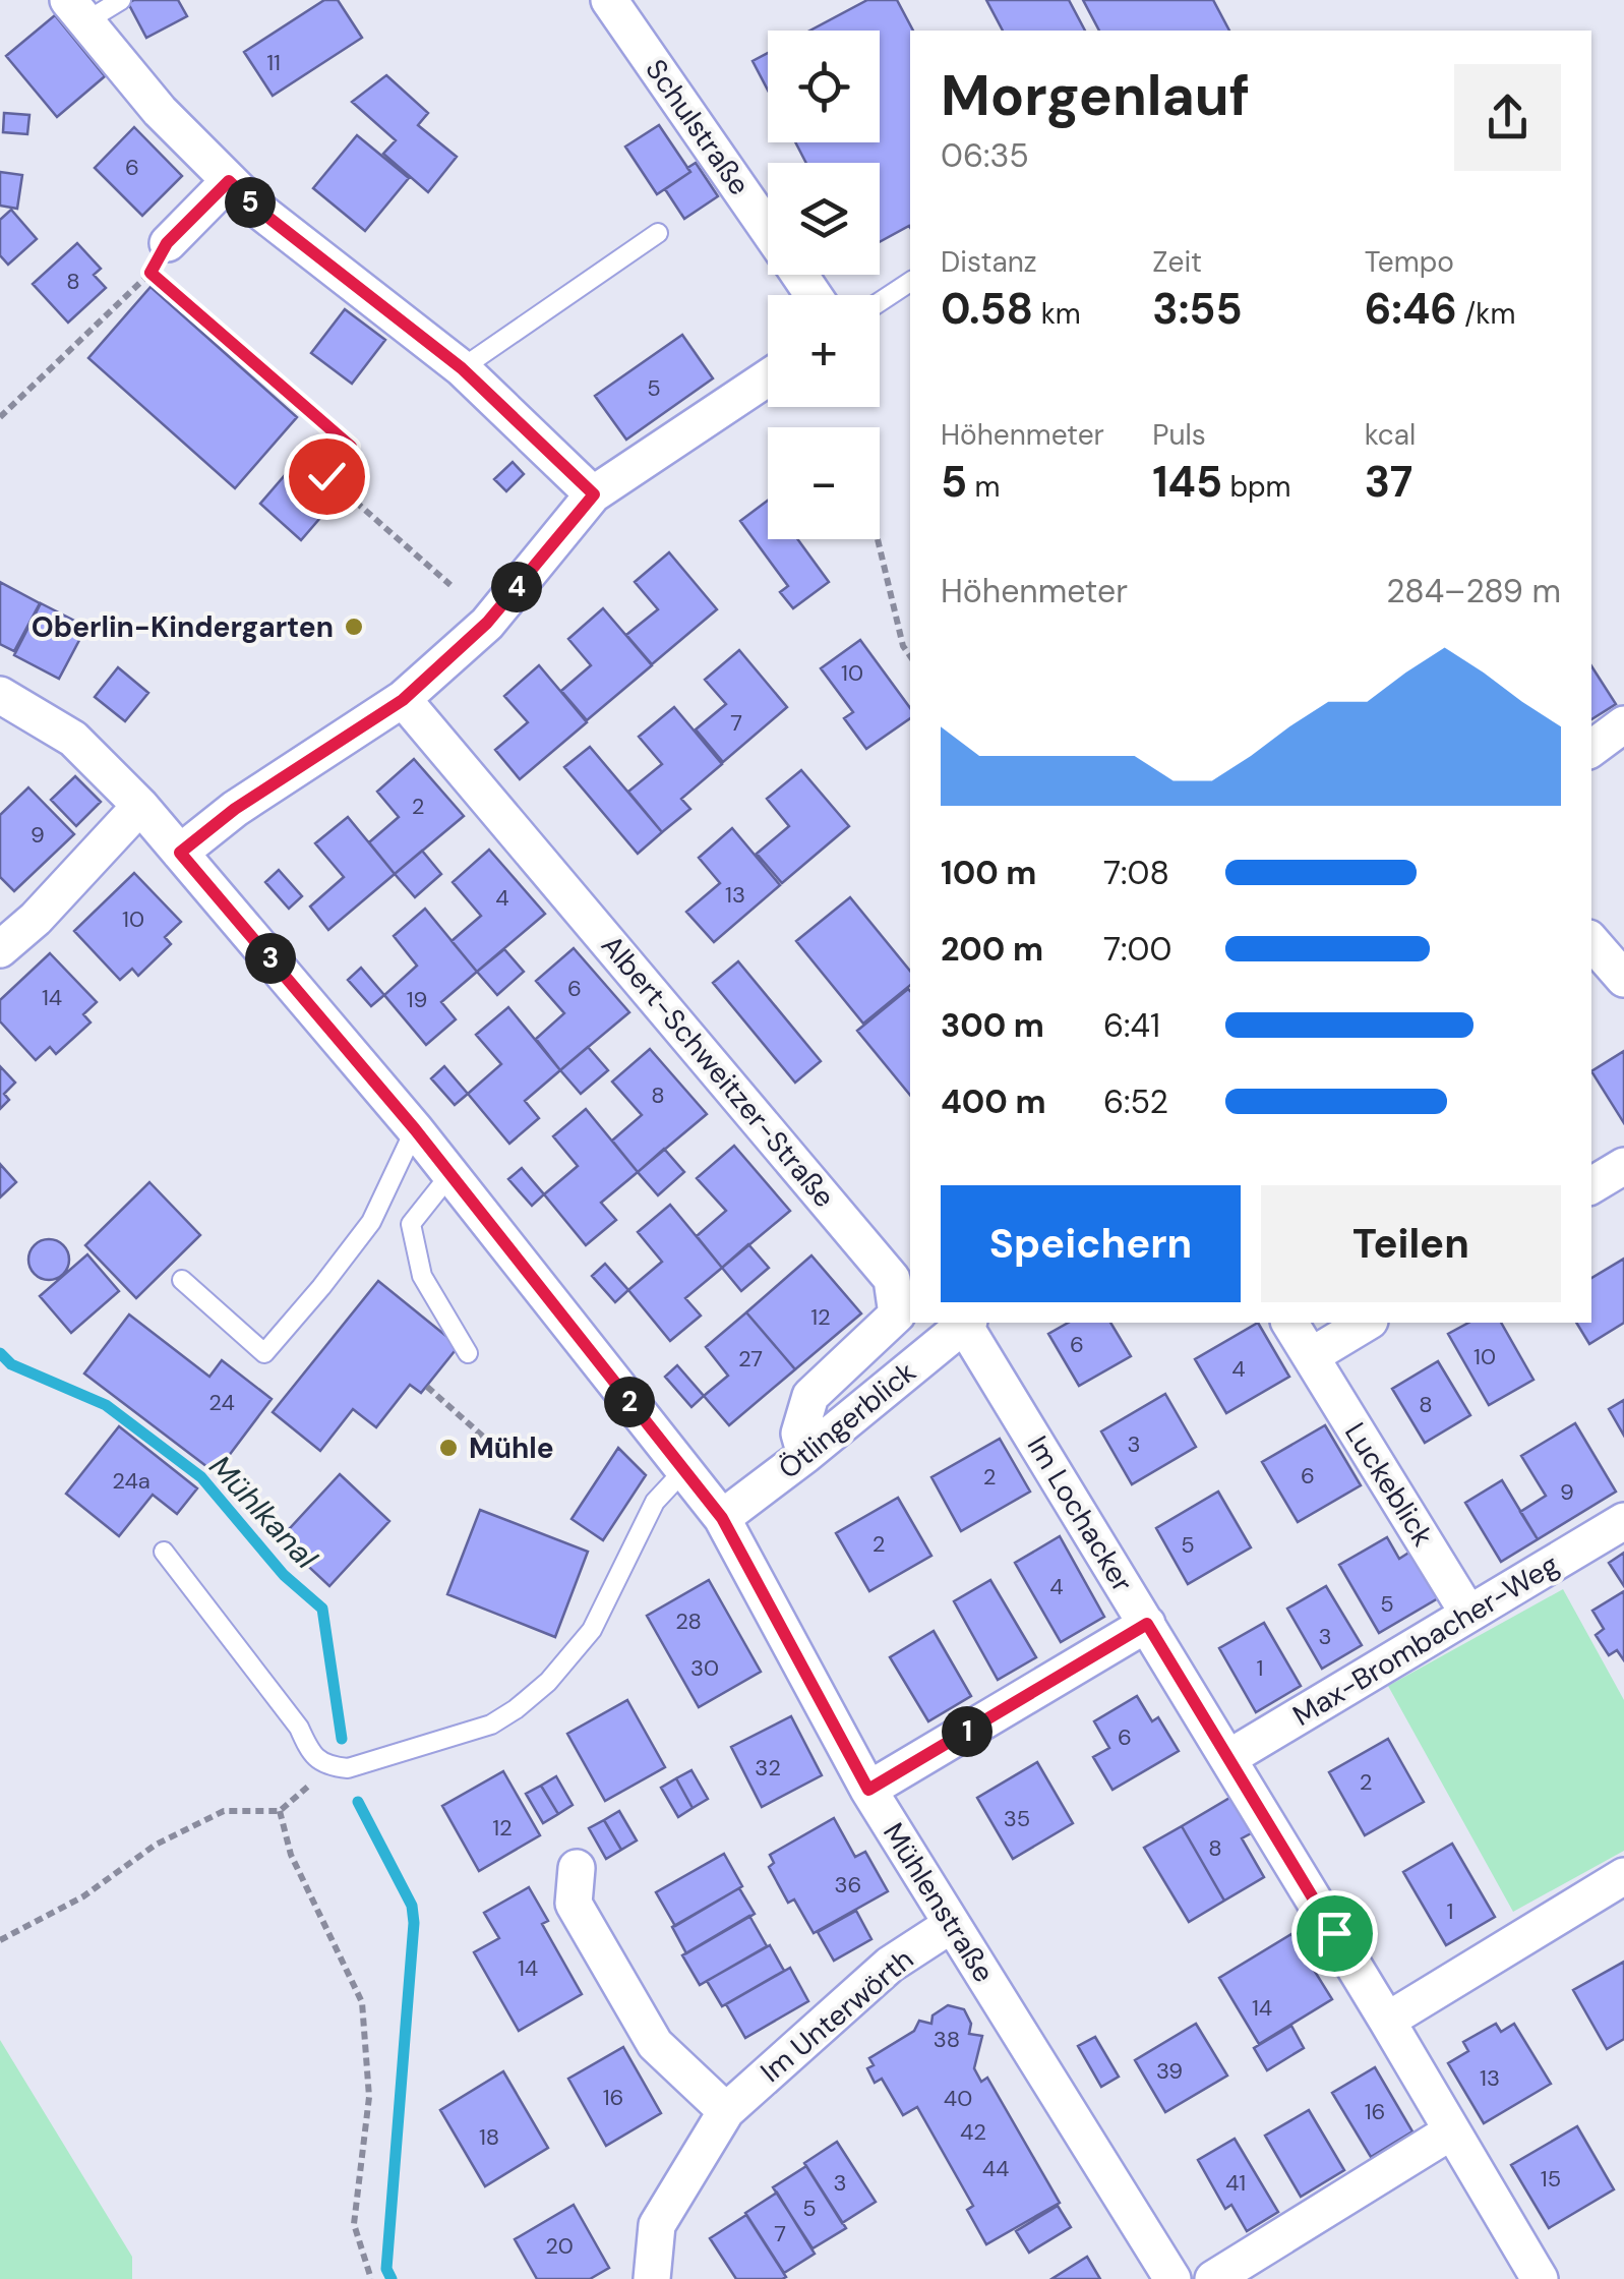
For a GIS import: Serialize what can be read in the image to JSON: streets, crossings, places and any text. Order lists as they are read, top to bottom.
{
  "streets": {
    "street": [
      "Schulstraße",
      "Albert-Schweitzer-Straße",
      "Ötlingerblick",
      "Luckeblick",
      "Im Lochacker",
      "Max-Brombacher-Weg",
      "Mühlenstraße",
      "Im Unterwörth"
    ]
  },
  "crossings": [
    ["Albert-Schweitzer-Straße", "Ötlingerblick"],
    ["Ötlingerblick", "Im Lochacker"],
    ["Ötlingerblick", "Mühlenstraße"],
    ["Luckeblick", "Max-Brombacher-Weg"],
    ["Im Lochacker", "Max-Brombacher-Weg"],
    ["Mühlenstraße", "Im Unterwörth"]
  ],
  "water": ["Mühlkanal"],
  "places": ["Oberlin-Kindergarten", "Mühle"],
  "house_numbers": [
    "11",
    "6",
    "8",
    "5",
    "10",
    "7",
    "2",
    "9",
    "13",
    "4",
    "10",
    "6",
    "14",
    "19",
    "8",
    "12",
    "6",
    "10",
    "27",
    "4",
    "24",
    "8",
    "3",
    "6",
    "2",
    "24a",
    "9",
    "2",
    "5",
    "4",
    "5",
    "28",
    "3",
    "30",
    "1",
    "6",
    "32",
    "2",
    "35",
    "12",
    "8",
    "36",
    "1",
    "14",
    "14",
    "38",
    "39",
    "13",
    "16",
    "40",
    "16",
    "42",
    "18",
    "44",
    "15",
    "3",
    "41",
    "5",
    "7",
    "20"
  ],
  "page": {
    "map_buttons": ["+", "−"],
    "heading": ["Morgenlauf", "06:35"],
    "pins": [
      "5",
      "4",
      "3",
      "2",
      "1"
    ],
    "stats": [
      ["Distanz", "0.58 km"],
      ["Zeit", "3:55"],
      ["Tempo", "6:46 /km"],
      ["Höhenmeter", "5 m"],
      ["Puls", "145 bpm"],
      ["kcal", "37"]
    ],
    "chart": ["Höhenmeter", "284–289 m"],
    "list": [
      {
        "name": "100 m",
        "note": "7:08"
      },
      {
        "name": "200 m",
        "note": "7:00"
      },
      {
        "name": "300 m",
        "note": "6:41"
      },
      {
        "name": "400 m",
        "note": "6:52"
      }
    ],
    "buttons": ["Speichern", "Teilen"]
  }
}
